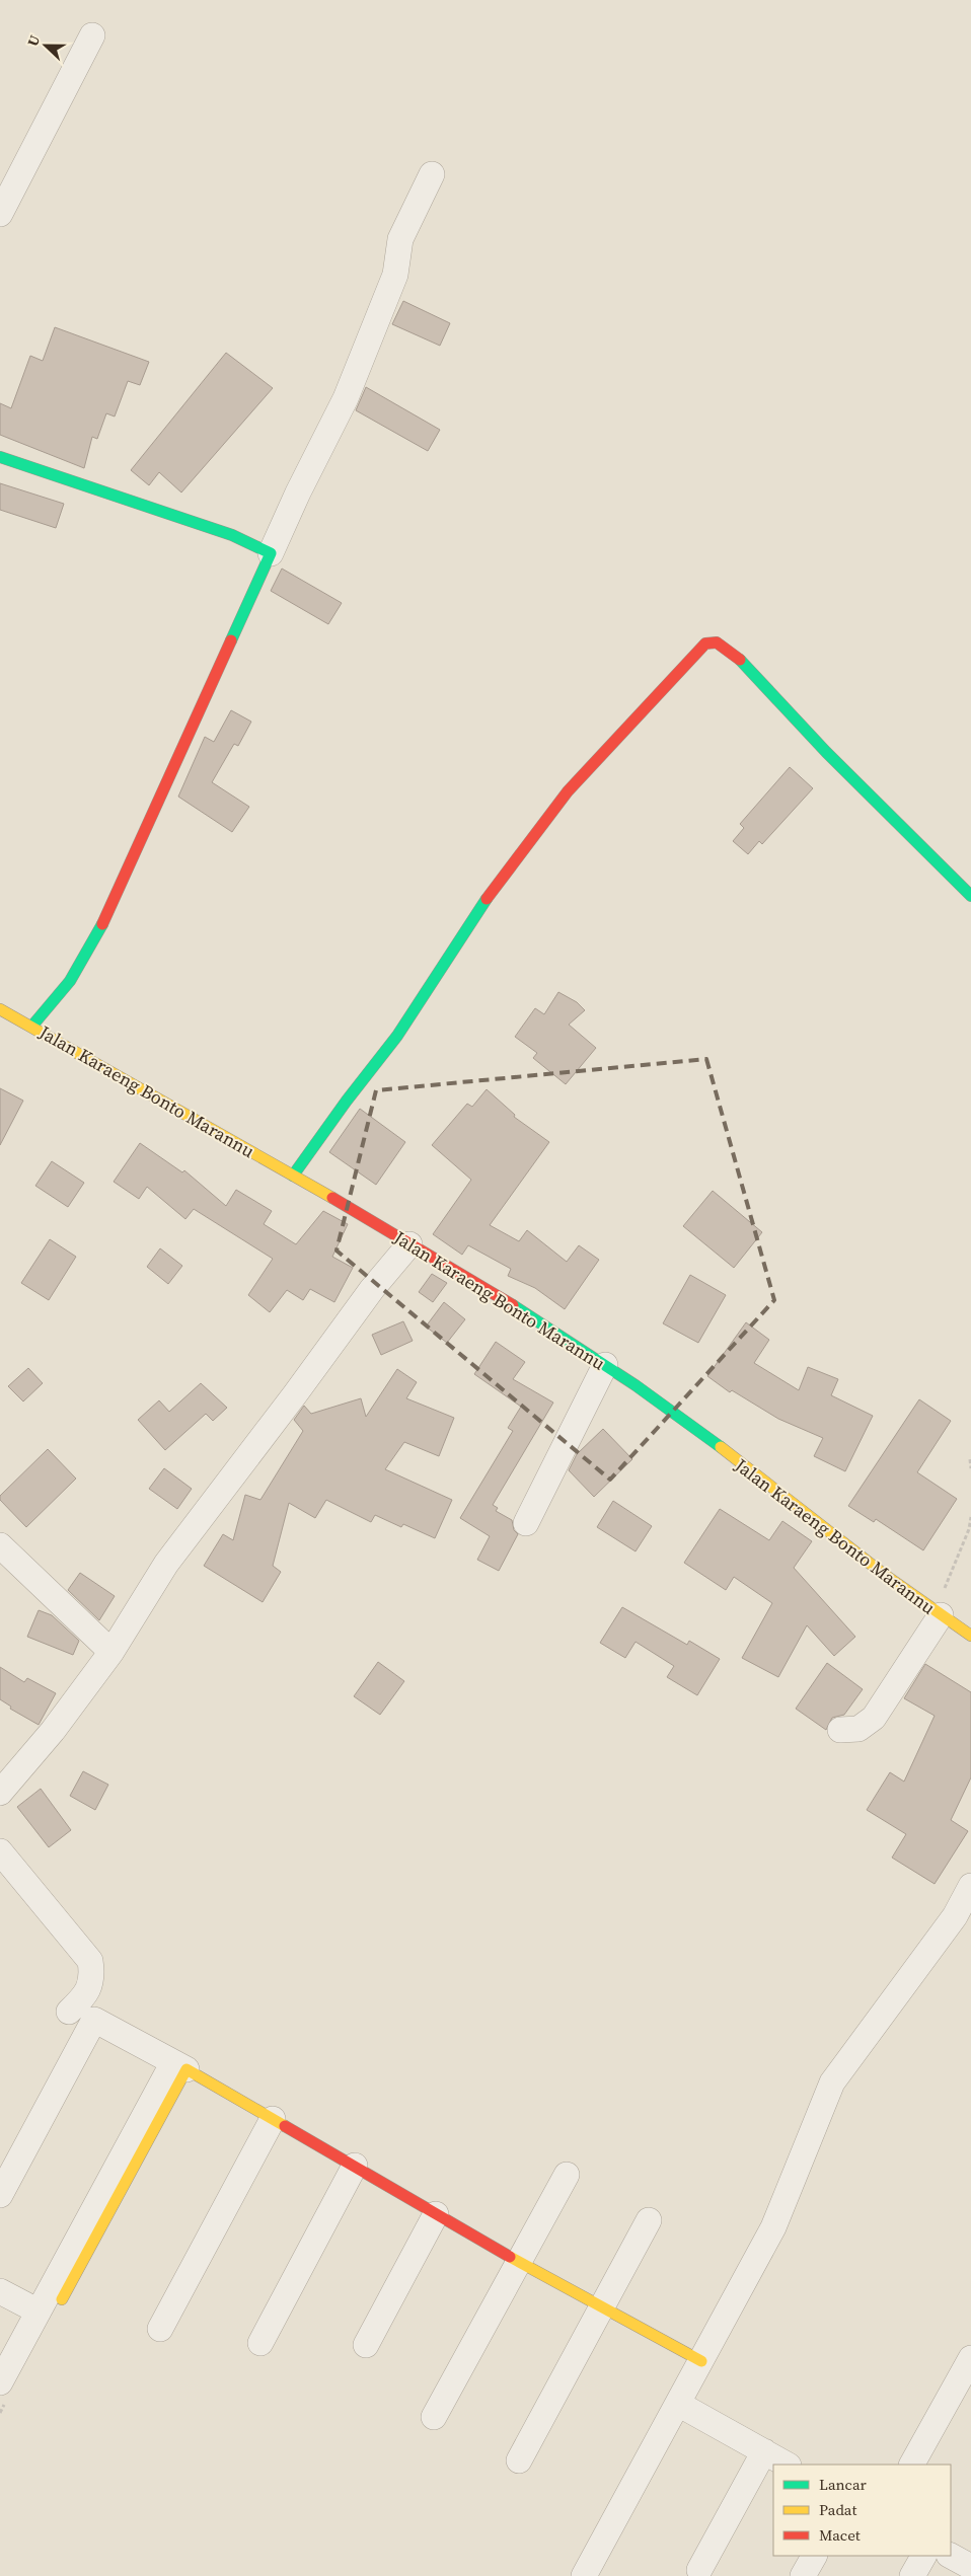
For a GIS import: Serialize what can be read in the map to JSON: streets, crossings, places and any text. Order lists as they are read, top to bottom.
{
  "streets": {
    "street": ["Jalan Karaeng Bonto Marannu"]
  },
  "legend": ["Lancar", "Padat", "Macet"],
  "north": "left"
}
